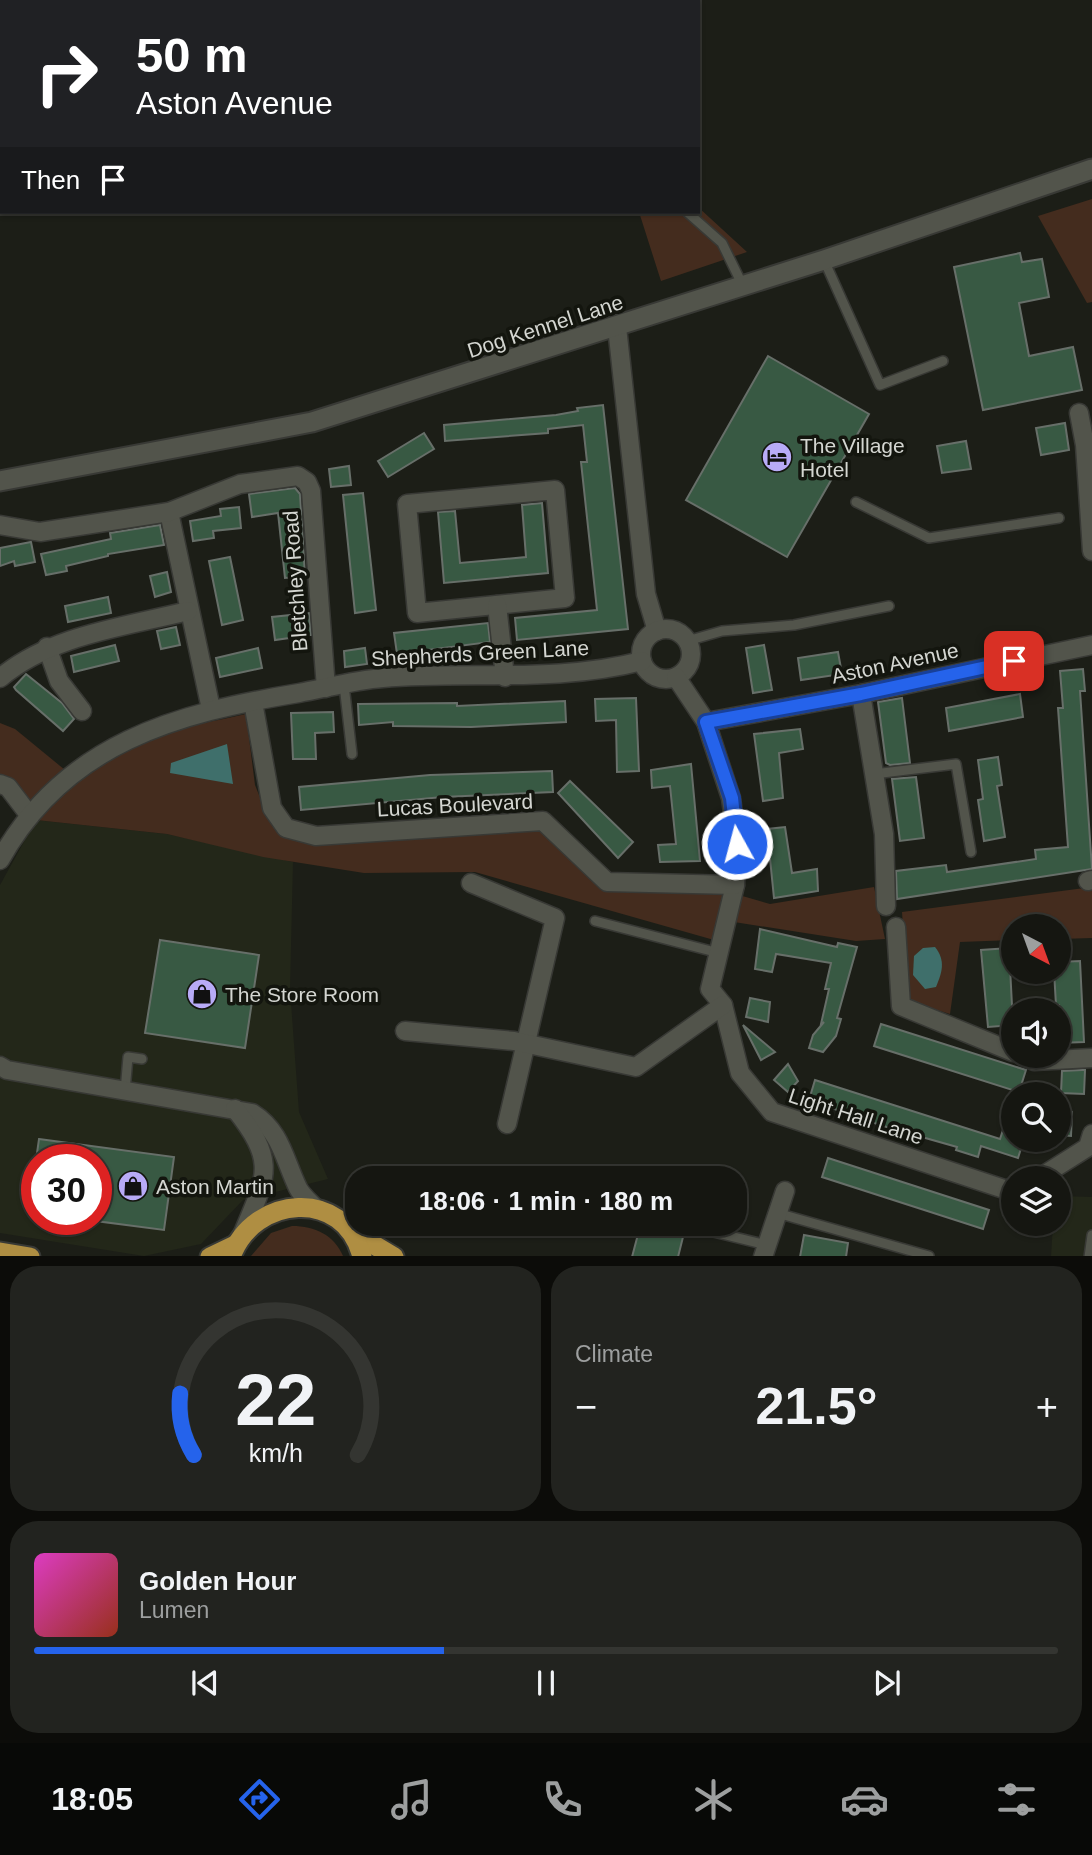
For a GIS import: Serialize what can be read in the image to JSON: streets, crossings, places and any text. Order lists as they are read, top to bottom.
{
  "streets": {
    "street": [
      "Dog Kennel Lane",
      "Bletchley Road",
      "Shepherds Green Lane",
      "Aston Avenue",
      "Lucas Boulevard",
      "Light Hall Lane"
    ]
  },
  "crossings": [
    ["Bletchley Road", "Shepherds Green Lane"],
    ["Shepherds Green Lane", "Lucas Boulevard"],
    ["Shepherds Green Lane", "Light Hall Lane"],
    ["Aston Avenue", "Light Hall Lane"],
    ["Lucas Boulevard", "Light Hall Lane"]
  ],
  "places": {
    "hotel": ["The Village Hotel"],
    "shop": ["The Store Room", "Aston Martin"]
  },
  "north": "bottom right",
  "page": {
    "turn": ["50 m", "Aston Avenue"],
    "then": "Then",
    "limit": "30",
    "trip": "18:06 · 1 min · 180 m",
    "tile": "Climate",
    "heat": ["−", "21.5°", "+"],
    "song": ["Golden Hour", "Lumen"],
    "tabs": "18:05",
    "gauge": ["22", "km/h"]
  }
}
